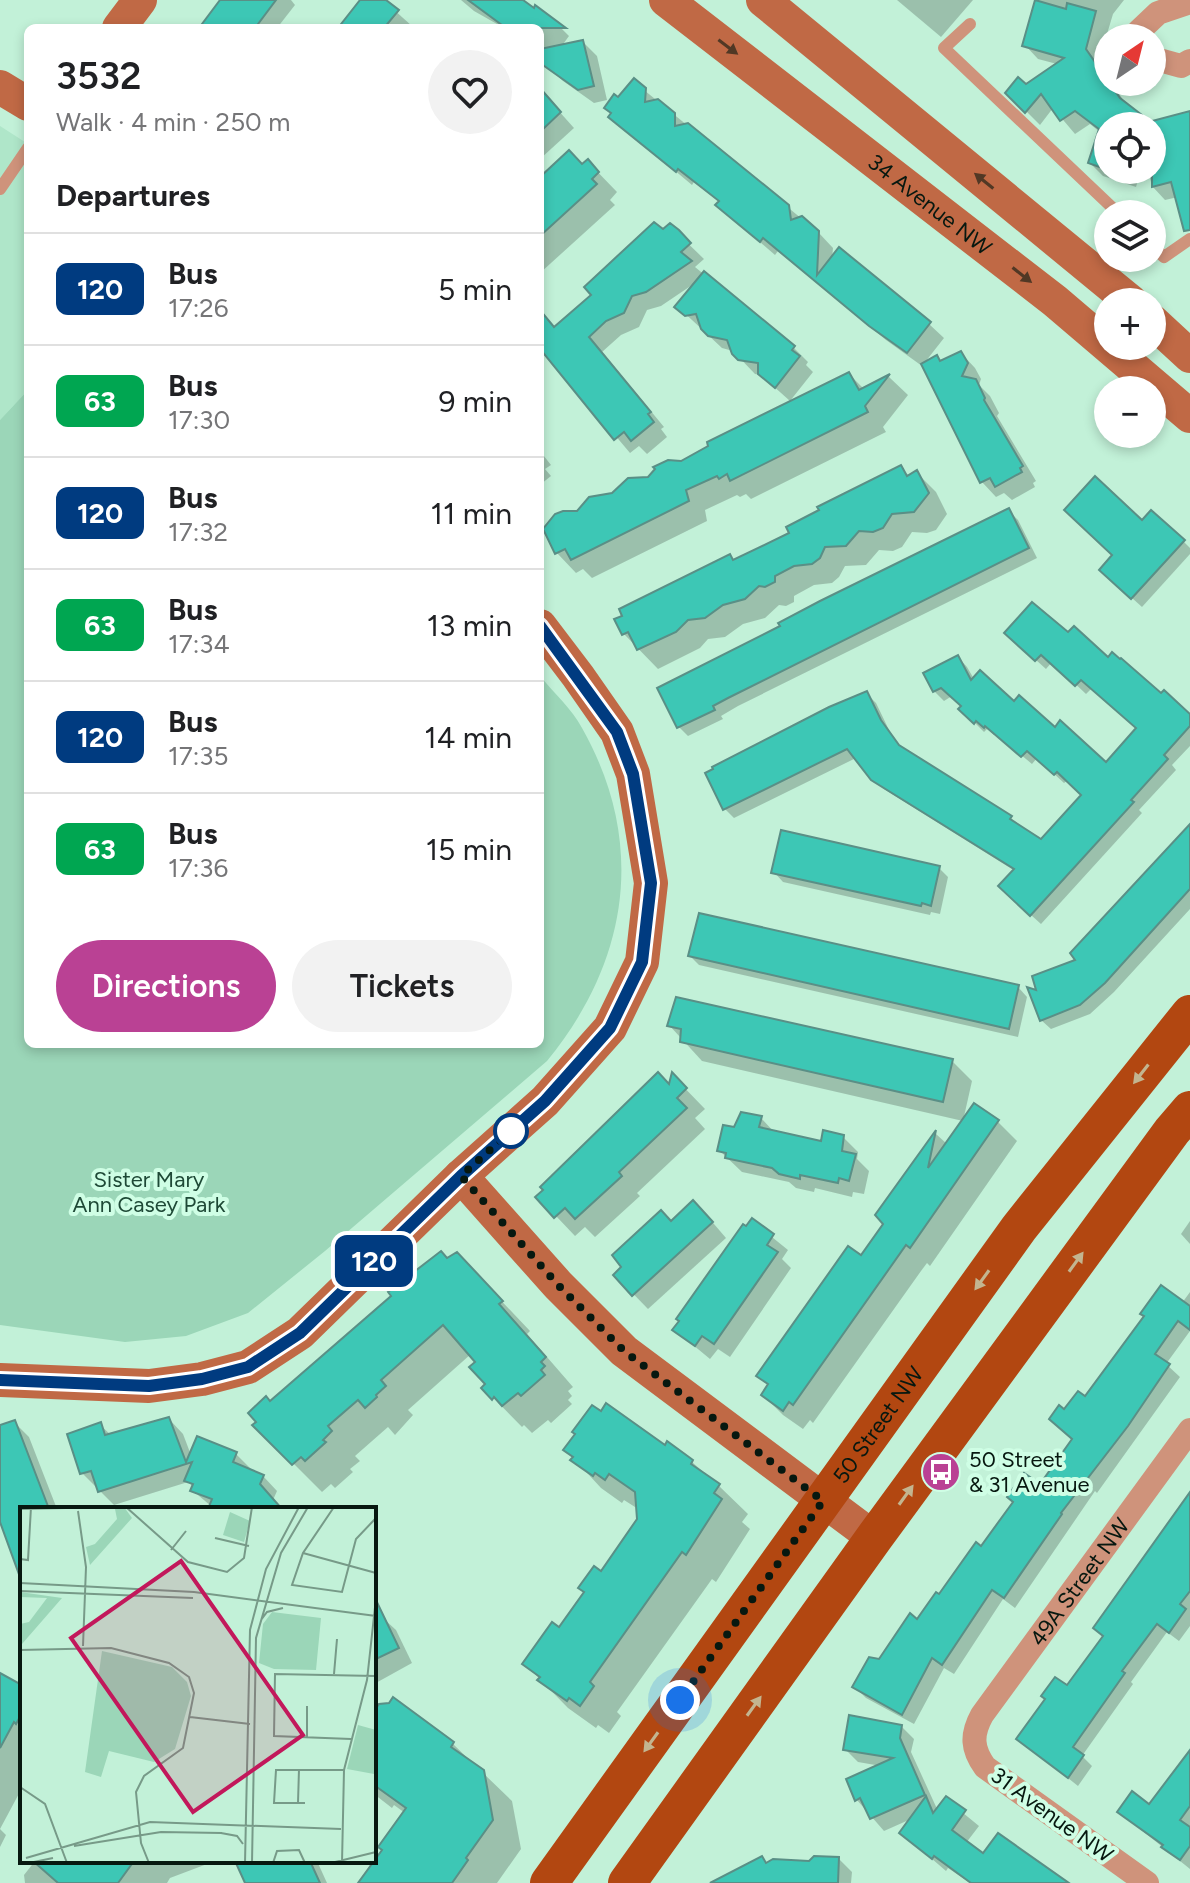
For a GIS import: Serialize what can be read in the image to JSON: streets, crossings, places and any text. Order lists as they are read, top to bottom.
{
  "streets": {
    "main road": ["50 Street NW"],
    "street": ["34 Avenue NW", "49A Street NW", "31 Avenue NW"]
  },
  "crossings": [
    ["49A Street NW", "31 Avenue NW"]
  ],
  "parks": ["Sister Mary Ann Casey Park"],
  "places": {
    "bus stop": ["50 Street & 31 Avenue"]
  },
  "lines": ["bus line 120"],
  "north": "top right",
  "page": {
    "on_map": "120",
    "map_buttons": ["+", "−"],
    "heading": [
      ["3532", "Walk · 4 min · 250 m"],
      "Departures"
    ],
    "list": [
      {
        "mark": "120",
        "name": "Bus",
        "note": "17:26",
        "value": "5 min"
      },
      {
        "mark": "63",
        "name": "Bus",
        "note": "17:30",
        "value": "9 min"
      },
      {
        "mark": "120",
        "name": "Bus",
        "note": "17:32",
        "value": "11 min"
      },
      {
        "mark": "63",
        "name": "Bus",
        "note": "17:34",
        "value": "13 min"
      },
      {
        "mark": "120",
        "name": "Bus",
        "note": "17:35",
        "value": "14 min"
      },
      {
        "mark": "63",
        "name": "Bus",
        "note": "17:36",
        "value": "15 min"
      }
    ],
    "buttons": ["Directions", "Tickets"]
  }
}
